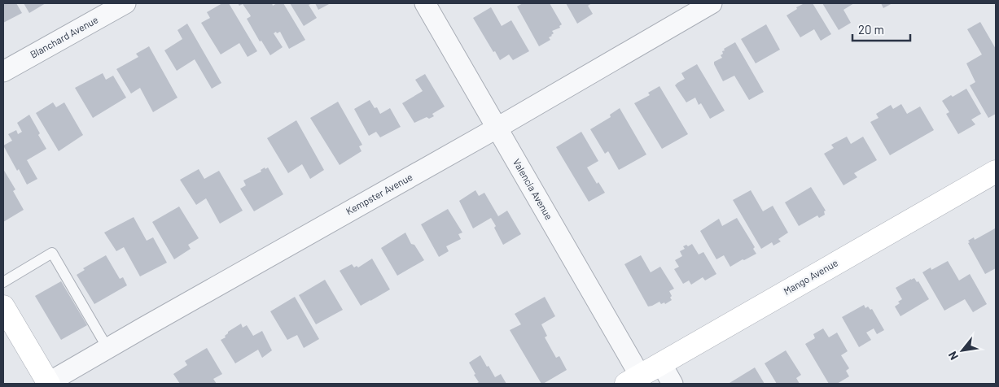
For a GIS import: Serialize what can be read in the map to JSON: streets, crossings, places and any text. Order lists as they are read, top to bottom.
{
  "streets": {
    "street": [
      "Blanchard Avenue",
      "Valencia Avenue",
      "Kempster Avenue",
      "Mango Avenue"
    ]
  },
  "crossings": [
    ["Valencia Avenue", "Kempster Avenue"],
    ["Valencia Avenue", "Mango Avenue"]
  ],
  "scale_bar": "20 m",
  "north": "bottom left"
}
